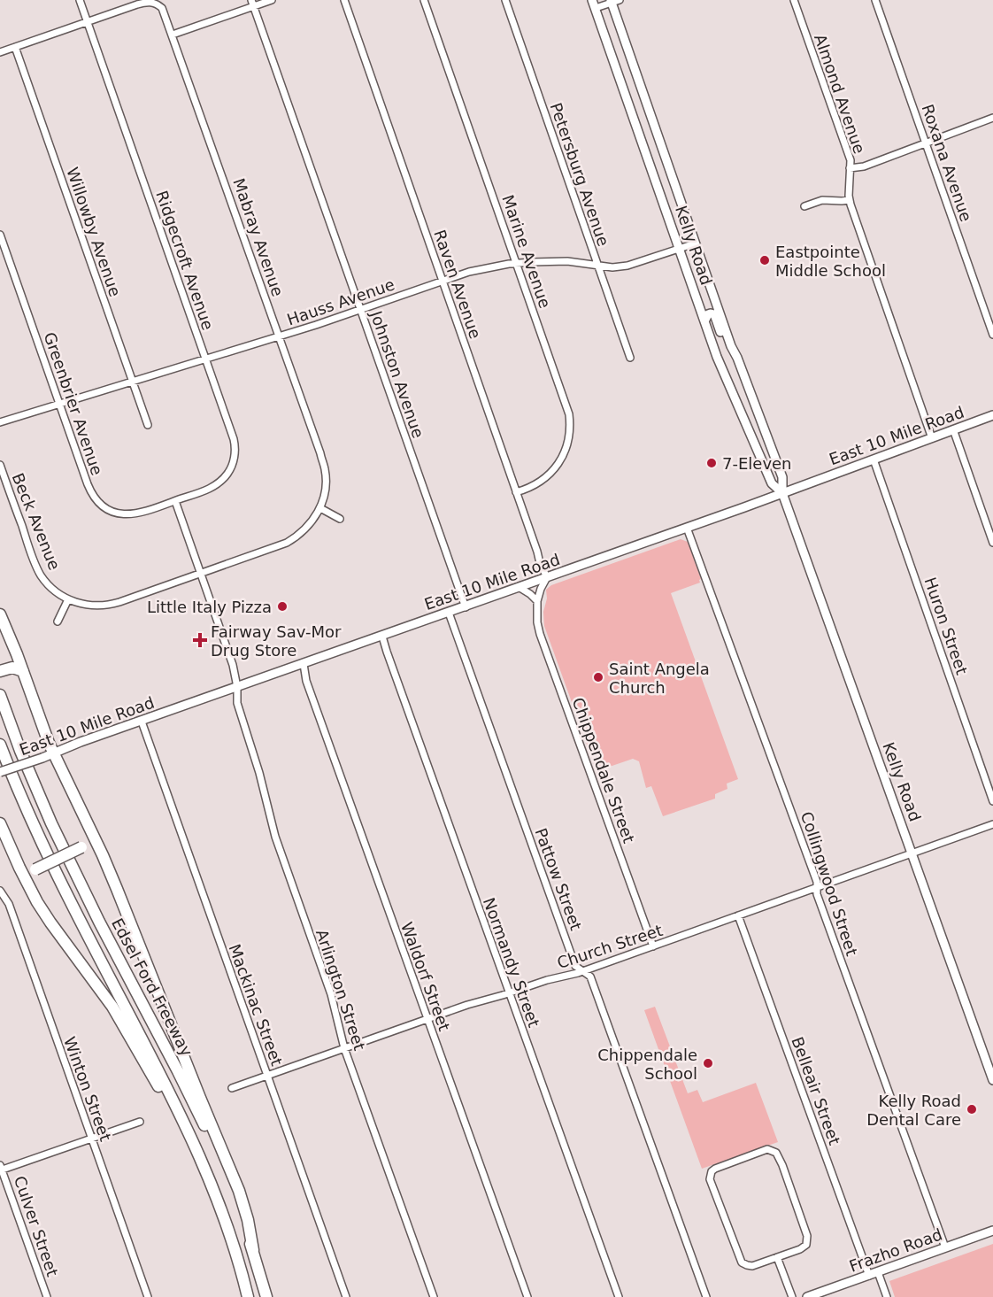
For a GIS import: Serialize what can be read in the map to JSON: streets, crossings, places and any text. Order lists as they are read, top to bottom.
{
  "streets": {
    "highway": ["Edsel Ford Freeway"],
    "street": [
      "Almond Avenue",
      "Roxana Avenue",
      "Petersburg Avenue",
      "Willowby Avenue",
      "Mabray Avenue",
      "Kelly Road",
      "Marine Avenue",
      "Ridgecroft Avenue",
      "Raven Avenue",
      "Hauss Avenue",
      "Johnston Avenue",
      "Greenbrier Avenue",
      "East 10 Mile Road",
      "Beck Avenue",
      "Huron Street",
      "Chippendale Street",
      "Pattow Street",
      "Collingwood Street",
      "Church Street",
      "Normandy Street",
      "Waldorf Street",
      "Arlington Street",
      "Mackinac Street",
      "Winton Street",
      "Belleair Street",
      "Culver Street",
      "Frazho Road"
    ]
  },
  "crossings": [
    ["Almond Avenue", "East 10 Mile Road"],
    ["Petersburg Avenue", "Hauss Avenue"],
    ["Willowby Avenue", "Mabray Avenue"],
    ["Willowby Avenue", "Hauss Avenue"],
    ["Mabray Avenue", "Ridgecroft Avenue"],
    ["Mabray Avenue", "Hauss Avenue"],
    ["Mabray Avenue", "Beck Avenue"],
    ["Mabray Avenue", "Arlington Street"],
    ["Kelly Road", "Hauss Avenue"],
    ["Kelly Road", "East 10 Mile Road"],
    ["Kelly Road", "Church Street"],
    ["Marine Avenue", "Raven Avenue"],
    ["Marine Avenue", "Hauss Avenue"],
    ["Ridgecroft Avenue", "Hauss Avenue"],
    ["Ridgecroft Avenue", "Greenbrier Avenue"],
    ["Raven Avenue", "Hauss Avenue"],
    ["Raven Avenue", "East 10 Mile Road"],
    ["Raven Avenue", "Chippendale Street"],
    ["Hauss Avenue", "Johnston Avenue"],
    ["Hauss Avenue", "Greenbrier Avenue"],
    ["Johnston Avenue", "East 10 Mile Road"],
    ["East 10 Mile Road", "Huron Street"],
    ["East 10 Mile Road", "Chippendale Street"],
    ["East 10 Mile Road", "Pattow Street"],
    ["East 10 Mile Road", "Collingwood Street"],
    ["East 10 Mile Road", "Normandy Street"],
    ["East 10 Mile Road", "Waldorf Street"],
    ["East 10 Mile Road", "Arlington Street"],
    ["East 10 Mile Road", "Mackinac Street"],
    ["Beck Avenue", "Arlington Street"],
    ["Chippendale Street", "Church Street"],
    ["Pattow Street", "Church Street"],
    ["Collingwood Street", "Church Street"],
    ["Collingwood Street", "Frazho Road"],
    ["Church Street", "Normandy Street"],
    ["Church Street", "Waldorf Street"],
    ["Church Street", "Arlington Street"],
    ["Church Street", "Mackinac Street"],
    ["Church Street", "Belleair Street"],
    ["Belleair Street", "Frazho Road"]
  ],
  "places": {
    "other": [
      "Eastpointe Middle School",
      "7-Eleven",
      "Little Italy Pizza",
      "Saint Angela Church",
      "Chippendale School",
      "Kelly Road Dental Care"
    ],
    "health": ["Fairway Sav-Mor Drug Store"]
  }
}
